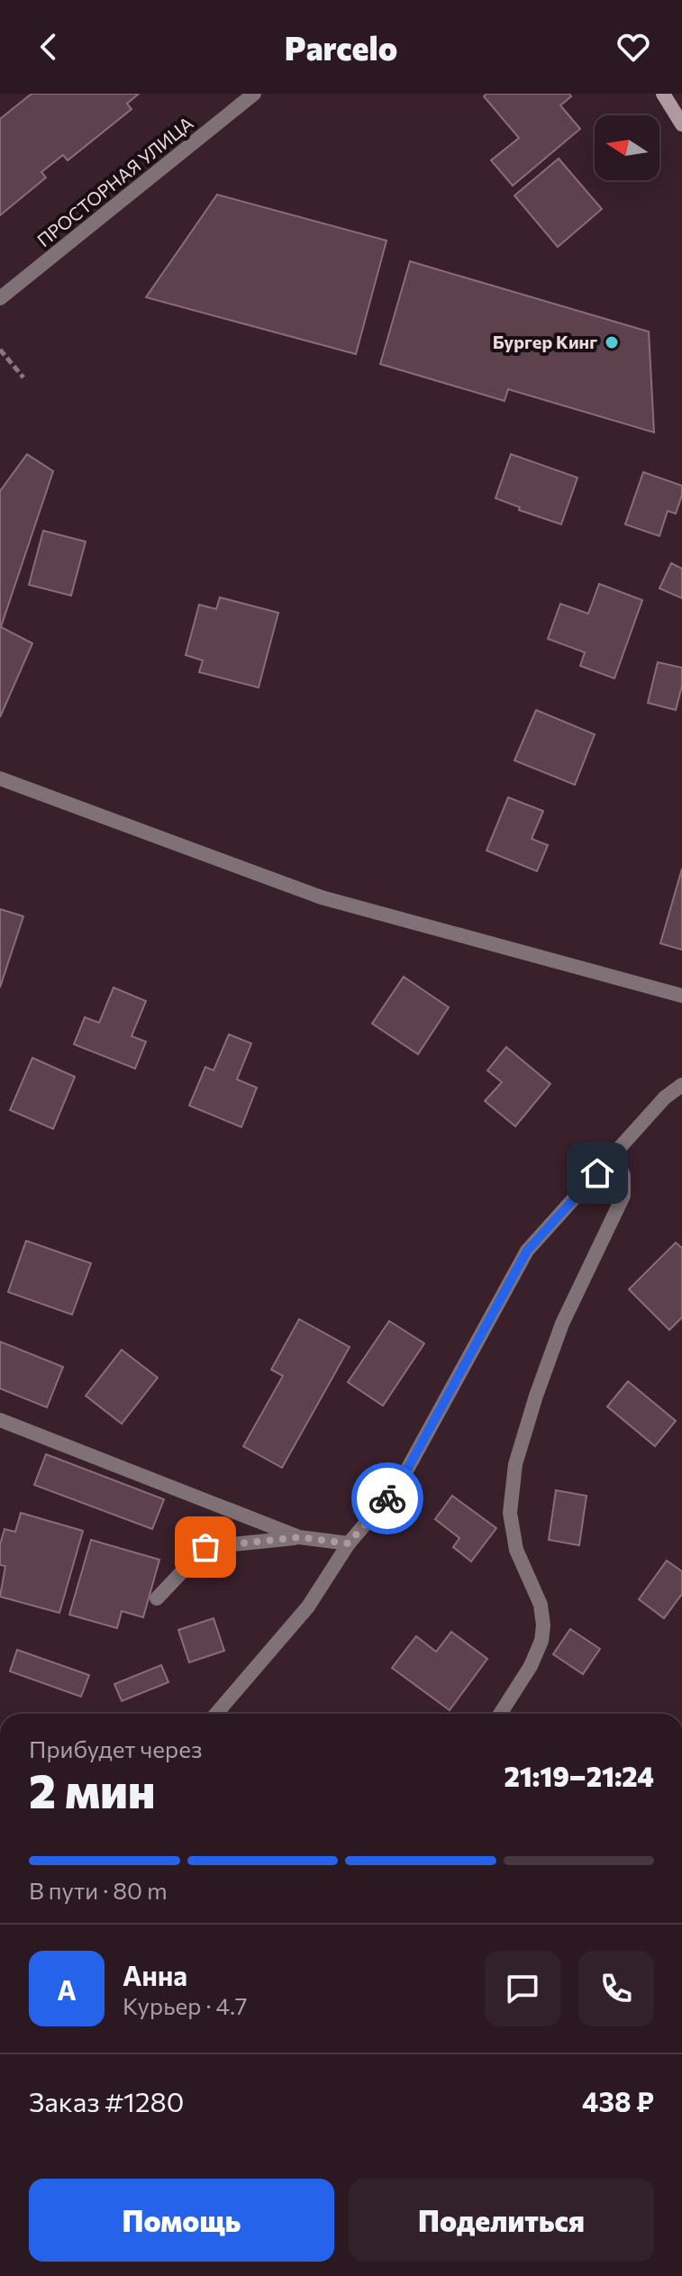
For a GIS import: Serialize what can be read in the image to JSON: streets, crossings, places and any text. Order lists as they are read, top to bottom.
{
  "streets": {
    "street": ["ПРОСТОРНАЯ УЛИЦА"]
  },
  "places": ["Бургер Кинг"],
  "north": "left",
  "page": {
    "header": "Parcelo",
    "heading": ["2 мин", "Прибудет через", "21:19–21:24"],
    "panel": [
      "Анна",
      "Курьер · 4.7",
      "Заказ #1280",
      "438 ₽"
    ],
    "bar": "В пути · 80 m",
    "round": "А",
    "buttons": ["Помощь", "Поделиться"]
  }
}
